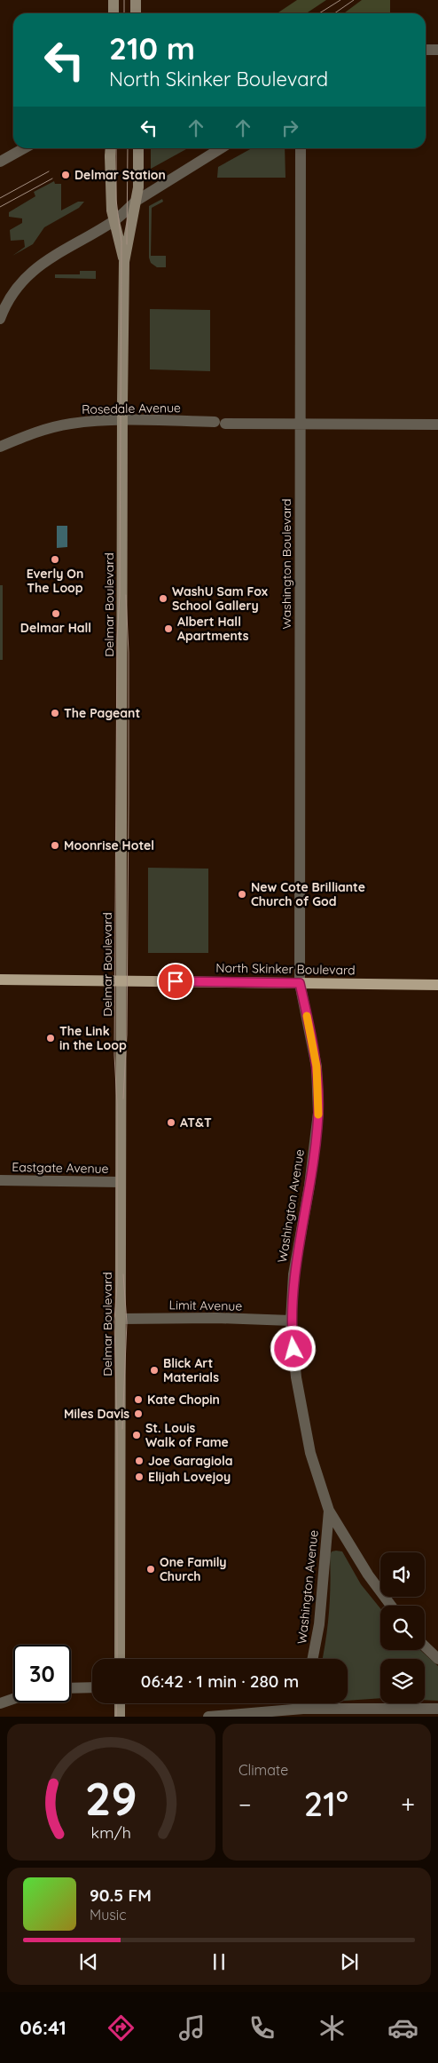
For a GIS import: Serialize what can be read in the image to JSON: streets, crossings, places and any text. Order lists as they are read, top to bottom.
{
  "streets": {
    "main road": ["Delmar Boulevard", "North Skinker Boulevard"],
    "street": [
      "Rosedale Avenue",
      "Washington Boulevard",
      "Eastgate Avenue",
      "Washington Avenue",
      "Limit Avenue"
    ]
  },
  "crossings": [
    ["Rosedale Avenue", "Washington Boulevard"],
    ["Rosedale Avenue", "Delmar Boulevard"],
    ["Washington Boulevard", "North Skinker Boulevard"],
    ["Washington Boulevard", "Washington Avenue"],
    ["Delmar Boulevard", "North Skinker Boulevard"],
    ["Delmar Boulevard", "Eastgate Avenue"],
    ["Delmar Boulevard", "Limit Avenue"],
    ["North Skinker Boulevard", "Washington Avenue"],
    ["Washington Avenue", "Limit Avenue"]
  ],
  "places": [
    "Delmar Station",
    "Everly On The Loop",
    "WashU Sam Fox School Gallery",
    "Delmar Hall",
    "Albert Hall Apartments",
    "The Pageant",
    "Moonrise Hotel",
    "New Cote Brilliante Church of God",
    "The Link in the Loop",
    "AT&T",
    "Blick Art Materials",
    "Kate Chopin",
    "Miles Davis",
    "St. Louis Walk of Fame",
    "Joe Garagiola",
    "Elijah Lovejoy",
    "One Family Church"
  ],
  "page": {
    "turn": ["210 m", "North Skinker Boulevard"],
    "limit": "30",
    "trip": "06:42 · 1 min · 280 m",
    "tile": "Climate",
    "heat": ["−", "21°", "+"],
    "song": ["90.5 FM", "Music"],
    "tabs": "06:41",
    "gauge": ["29", "km/h"]
  }
}
